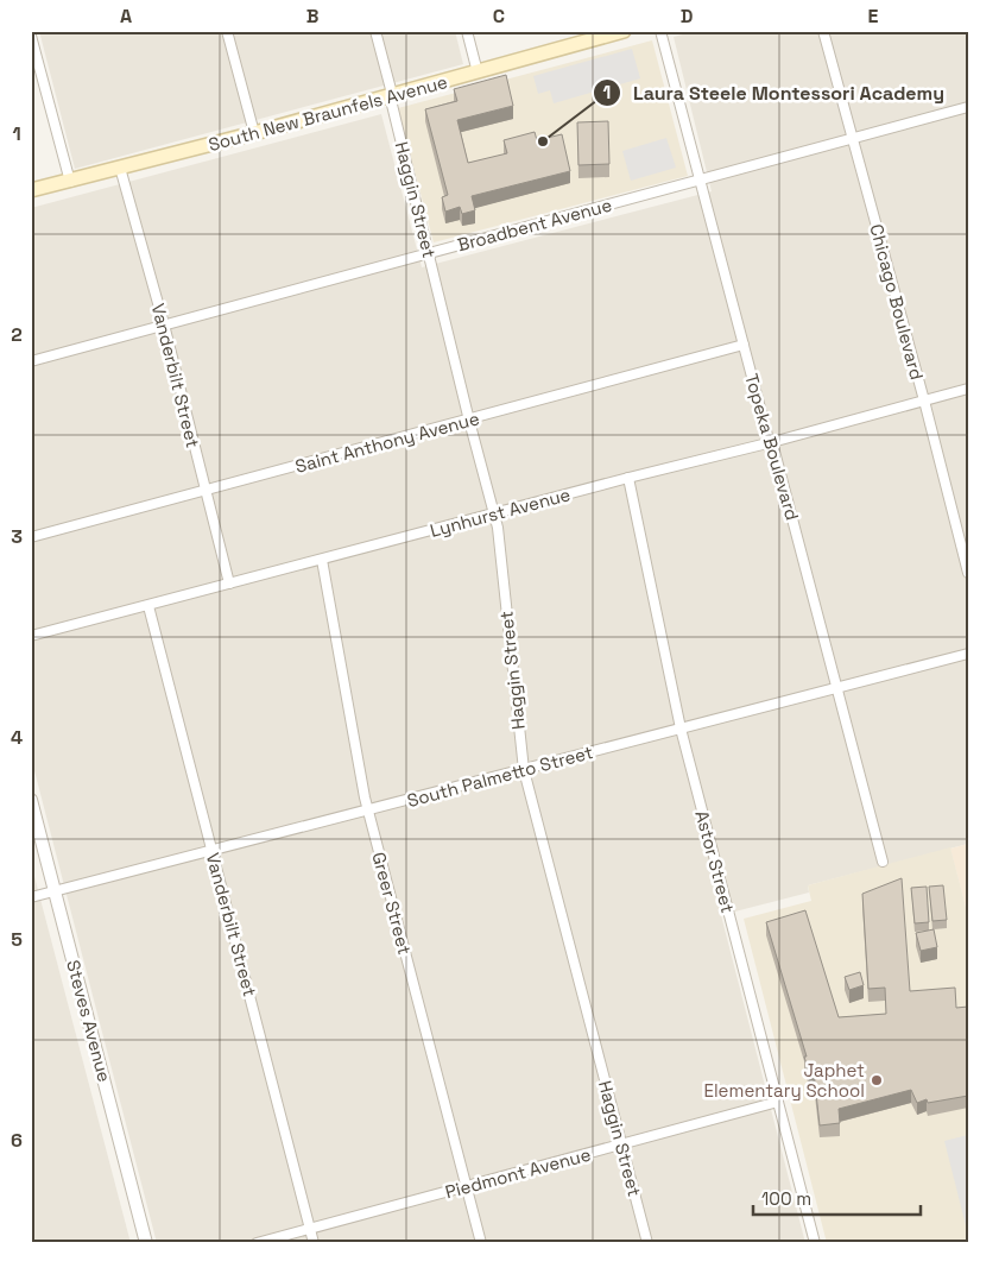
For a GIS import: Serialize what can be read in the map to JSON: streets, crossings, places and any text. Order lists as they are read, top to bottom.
{
  "streets": {
    "main road": ["South New Braunfels Avenue"],
    "street": [
      "Haggin Street",
      "Broadbent Avenue",
      "Chicago Boulevard",
      "Vanderbilt Street",
      "Saint Anthony Avenue",
      "Topeka Boulevard",
      "Lynhurst Avenue",
      "South Palmetto Street",
      "Astor Street",
      "Greer Street",
      "Steves Avenue",
      "Piedmont Avenue"
    ]
  },
  "crossings": [
    ["South New Braunfels Avenue", "Haggin Street"],
    ["South New Braunfels Avenue", "Vanderbilt Street"],
    ["Haggin Street", "Broadbent Avenue"],
    ["Haggin Street", "Saint Anthony Avenue"],
    ["Haggin Street", "Lynhurst Avenue"],
    ["Haggin Street", "South Palmetto Street"],
    ["Haggin Street", "Piedmont Avenue"],
    ["Broadbent Avenue", "Chicago Boulevard"],
    ["Broadbent Avenue", "Vanderbilt Street"],
    ["Broadbent Avenue", "Topeka Boulevard"],
    ["Chicago Boulevard", "Lynhurst Avenue"],
    ["Vanderbilt Street", "Saint Anthony Avenue"],
    ["Vanderbilt Street", "Lynhurst Avenue"],
    ["Vanderbilt Street", "South Palmetto Street"],
    ["Vanderbilt Street", "Piedmont Avenue"],
    ["Saint Anthony Avenue", "Topeka Boulevard"],
    ["Topeka Boulevard", "Lynhurst Avenue"],
    ["Topeka Boulevard", "South Palmetto Street"],
    ["Lynhurst Avenue", "Astor Street"],
    ["Lynhurst Avenue", "Greer Street"],
    ["South Palmetto Street", "Astor Street"],
    ["South Palmetto Street", "Greer Street"],
    ["South Palmetto Street", "Steves Avenue"],
    ["Astor Street", "Piedmont Avenue"],
    ["Greer Street", "Piedmont Avenue"]
  ],
  "places": ["Laura Steele Montessori Academy", "Japhet Elementary School"],
  "scale_bar": "100 m",
  "grid": {
    "columns": [
      "A",
      "B",
      "C",
      "D",
      "E"
    ],
    "rows": [
      "1",
      "2",
      "3",
      "4",
      "5",
      "6"
    ]
  }
}
